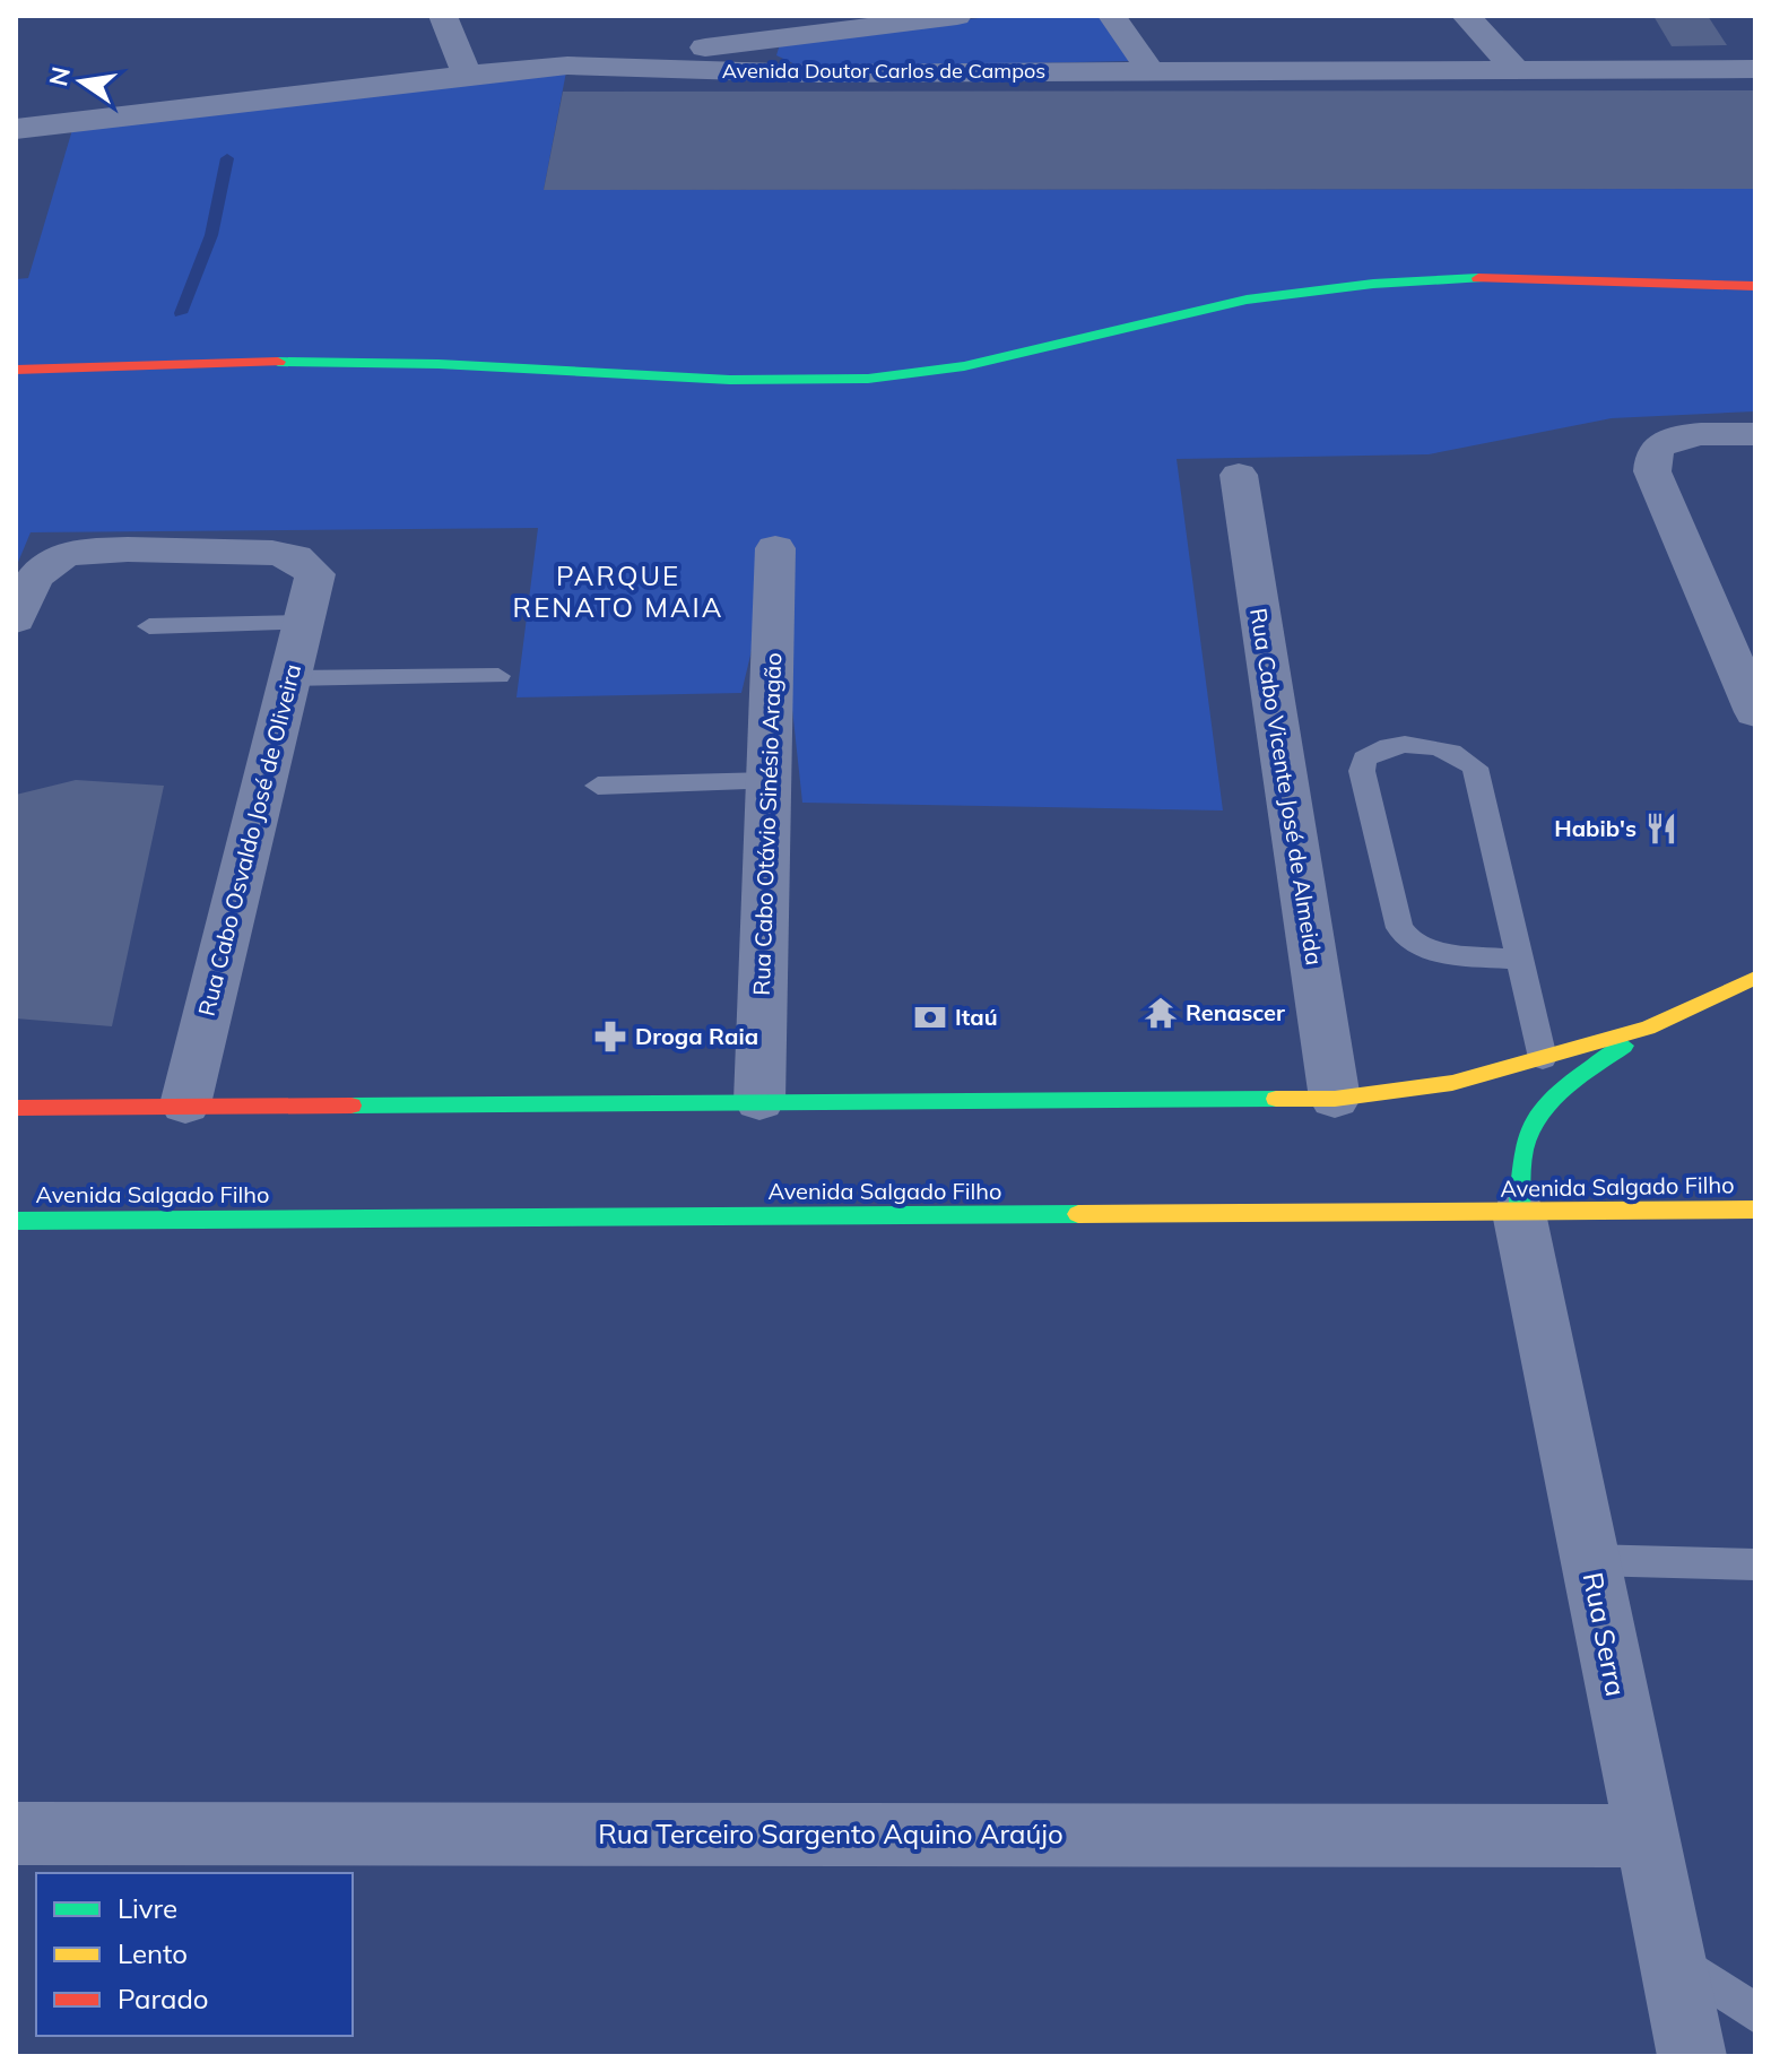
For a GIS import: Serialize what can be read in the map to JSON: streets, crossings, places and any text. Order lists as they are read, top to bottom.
{
  "streets": {
    "main road": ["Avenida Salgado Filho"],
    "street": [
      "Avenida Doutor Carlos de Campos",
      "Rua Cabo Vicente José de Almeida",
      "Rua Cabo Otávio Sinésio Aragão",
      "Rua Cabo Osvaldo José de Oliveira",
      "Rua Serra",
      "Rua Terceiro Sargento Aquino Araújo"
    ]
  },
  "crossings": [
    ["Avenida Salgado Filho", "Rua Serra"],
    ["Rua Serra", "Rua Terceiro Sargento Aquino Araújo"]
  ],
  "districts": ["PARQUE RENATO MAIA"],
  "places": {
    "restaurant": ["Habib's"],
    "temple": ["Renascer"],
    "bank": ["Itaú"],
    "pharmacy": ["Droga Raia"]
  },
  "legend": ["Livre", "Lento", "Parado"],
  "north": "left"
}
